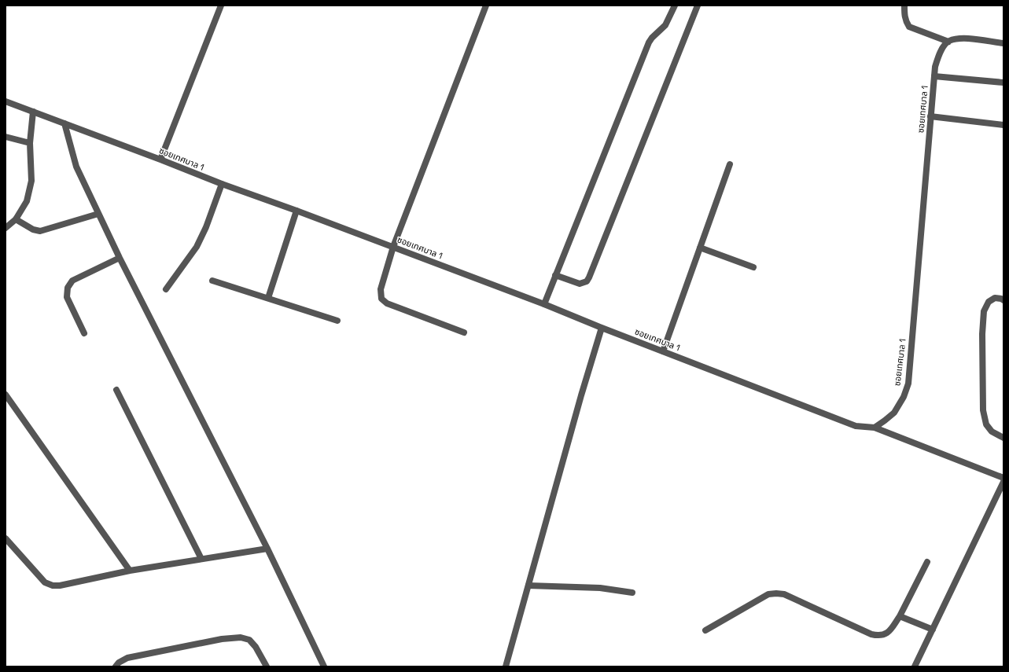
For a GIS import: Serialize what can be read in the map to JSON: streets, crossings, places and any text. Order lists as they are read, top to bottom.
{
  "streets": {
    "street": ["ซอยเทศบาล 1"]
  }
}
